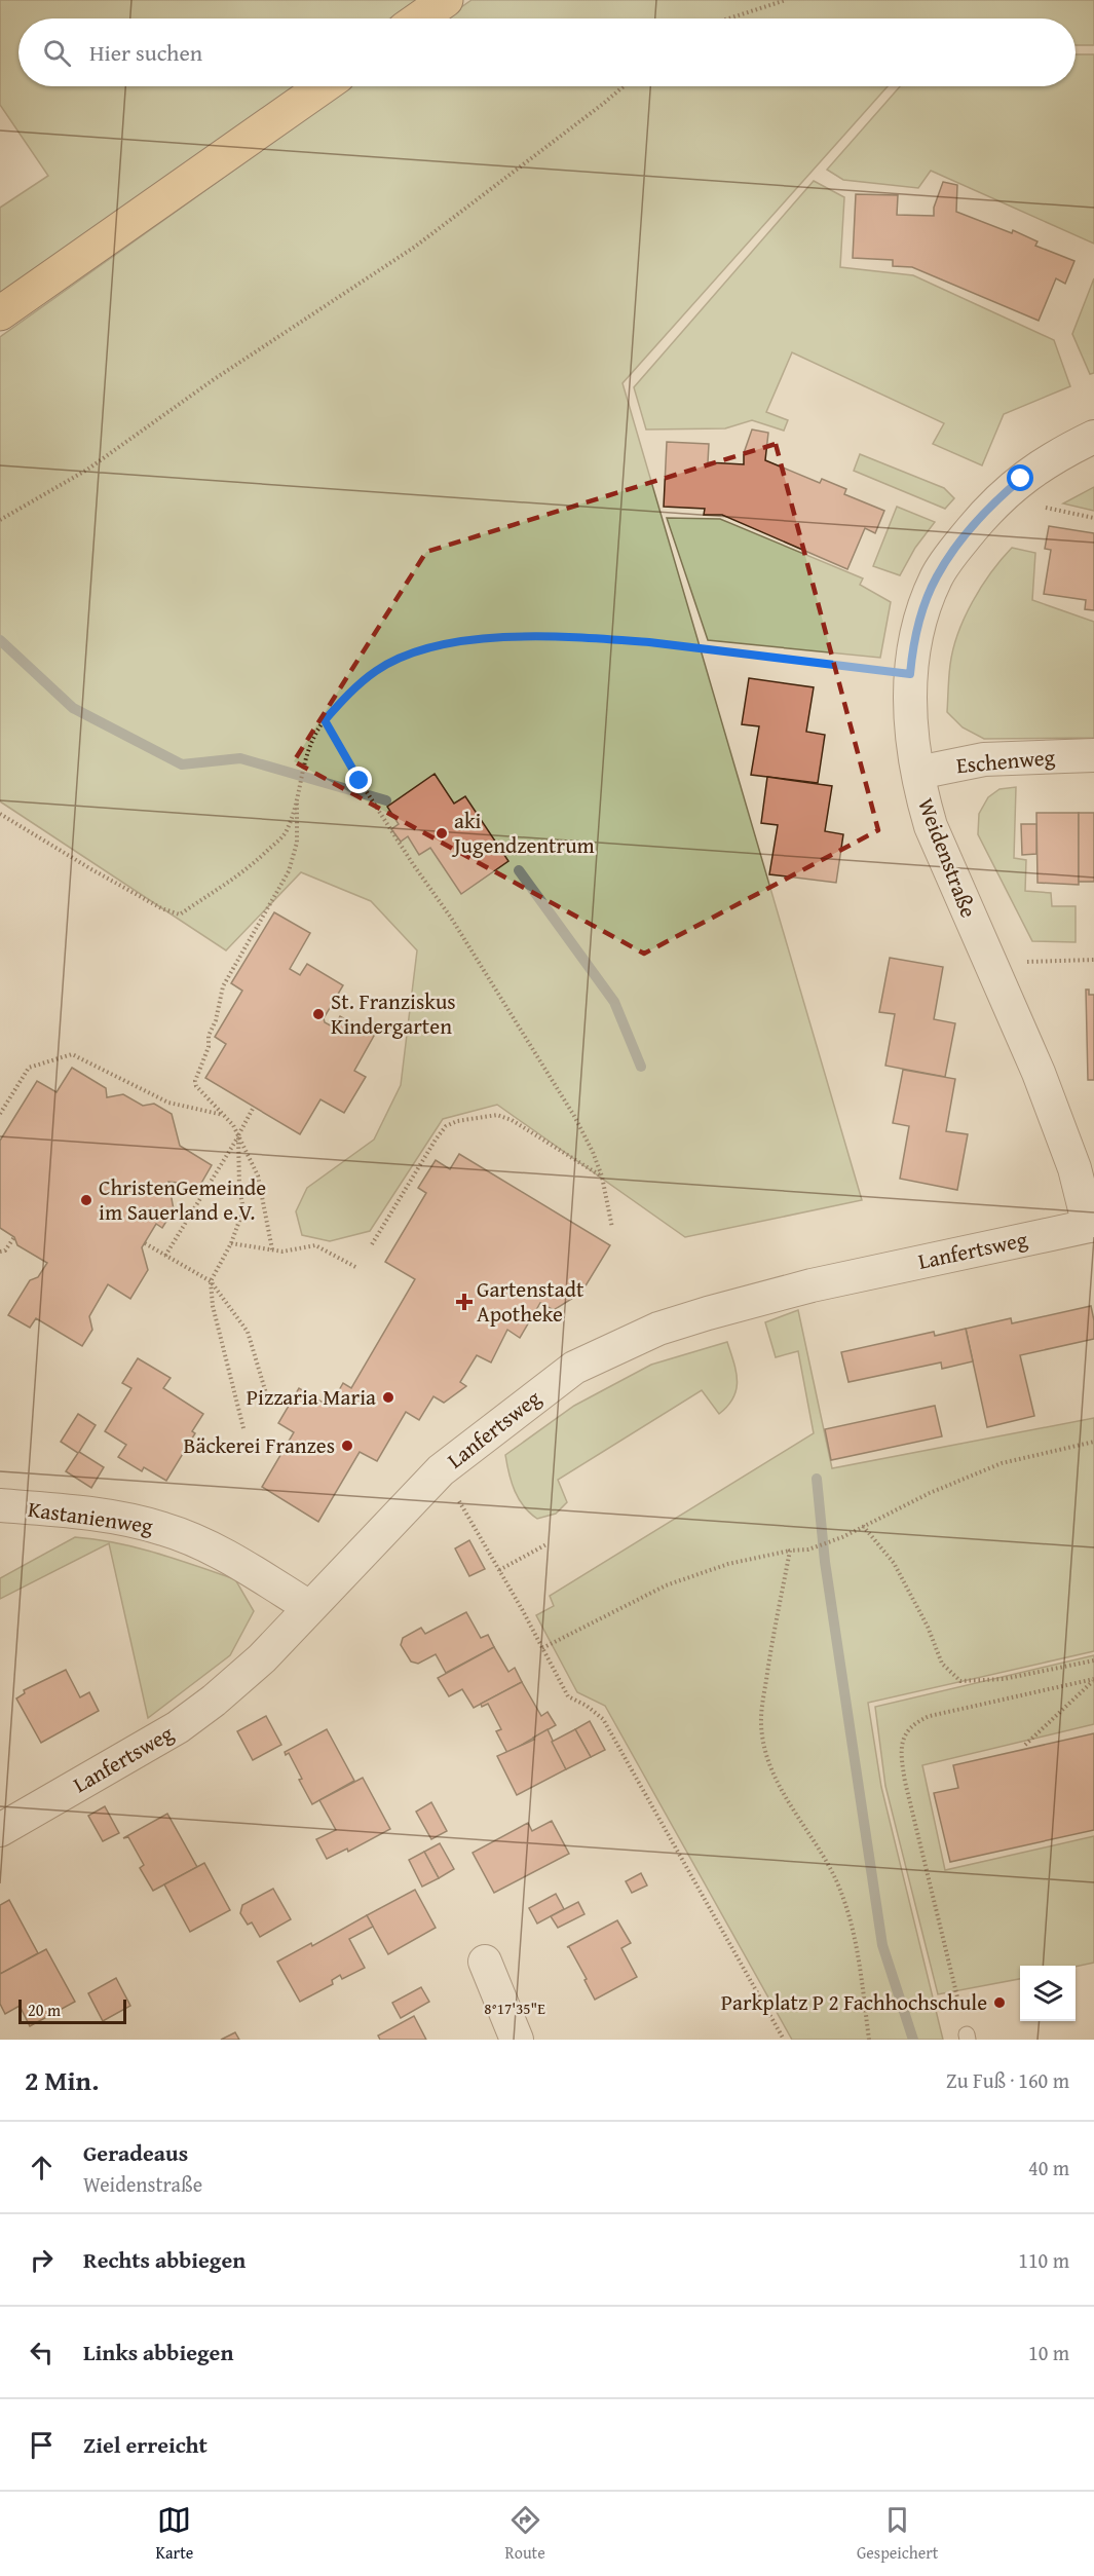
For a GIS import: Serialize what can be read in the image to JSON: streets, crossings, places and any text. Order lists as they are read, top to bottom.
{
  "streets": {
    "street": [
      "Eschenweg",
      "Weidenstraße",
      "Lanfertsweg",
      "Kastanienweg"
    ]
  },
  "crossings": [
    ["Eschenweg", "Weidenstraße"],
    ["Weidenstraße", "Lanfertsweg"],
    ["Lanfertsweg", "Kastanienweg"]
  ],
  "places": {
    "other": [
      "aki Jugendzentrum",
      "St. Franziskus Kindergarten",
      "ChristenGemeinde im Sauerland e.V.",
      "Pizzaria Maria",
      "Bäckerei Franzes",
      "Parkplatz P 2 Fachhochschule"
    ],
    "health": ["Gartenstadt Apotheke"]
  },
  "scale_bar": "20 m",
  "page": {
    "search": "Hier suchen",
    "scale": "20 m",
    "heading": ["2 Min.", "Zu Fuß · 160 m"],
    "list": [
      ["Geradeaus", "Weidenstraße", "40 m"],
      ["Rechts abbiegen", "110 m"],
      ["Links abbiegen", "10 m"],
      "Ziel erreicht"
    ],
    "nav": ["Karte", "Route", "Gespeichert"]
  },
  "coordinates": ["8°17'35\"E"]
}
